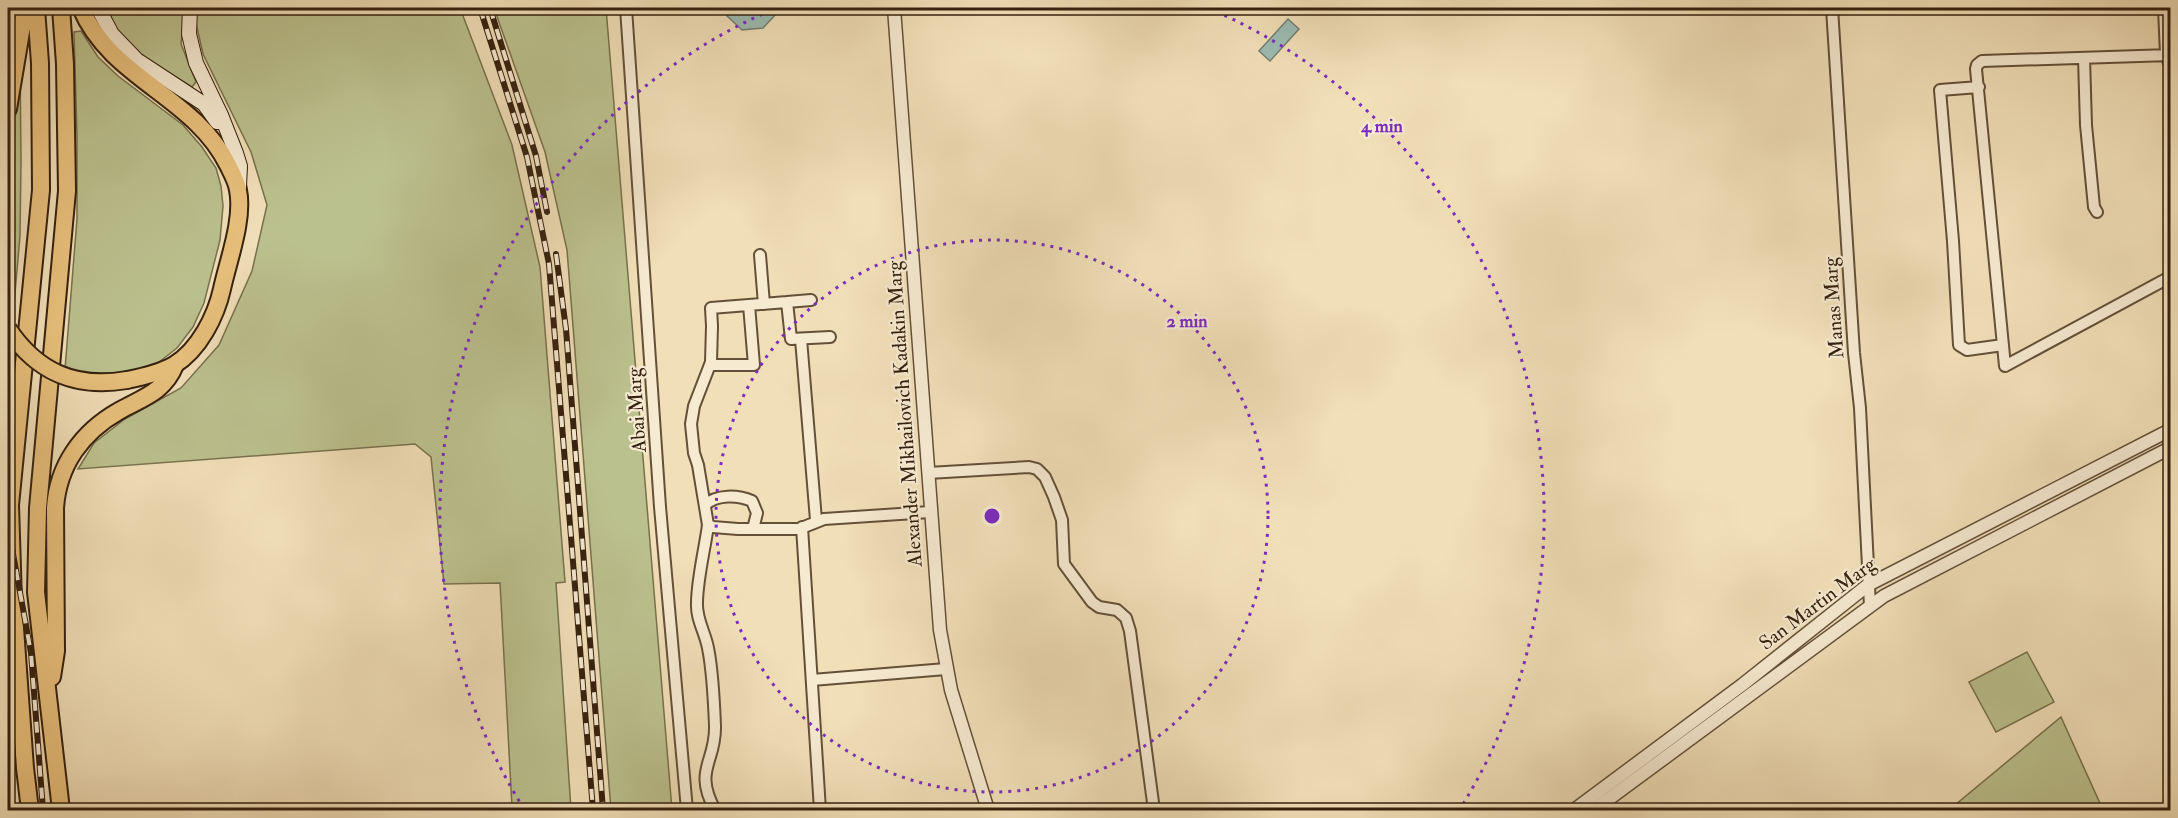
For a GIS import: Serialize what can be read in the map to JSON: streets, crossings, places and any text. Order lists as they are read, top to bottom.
{
  "streets": {
    "street": [
      "Manas Marg",
      "Abai Marg",
      "Alexander Mikhailovich Kadakin Marg",
      "San Martin Marg"
    ]
  },
  "crossings": [
    ["Manas Marg", "San Martin Marg"]
  ],
  "rings": ["4 min", "2 min"]
}
